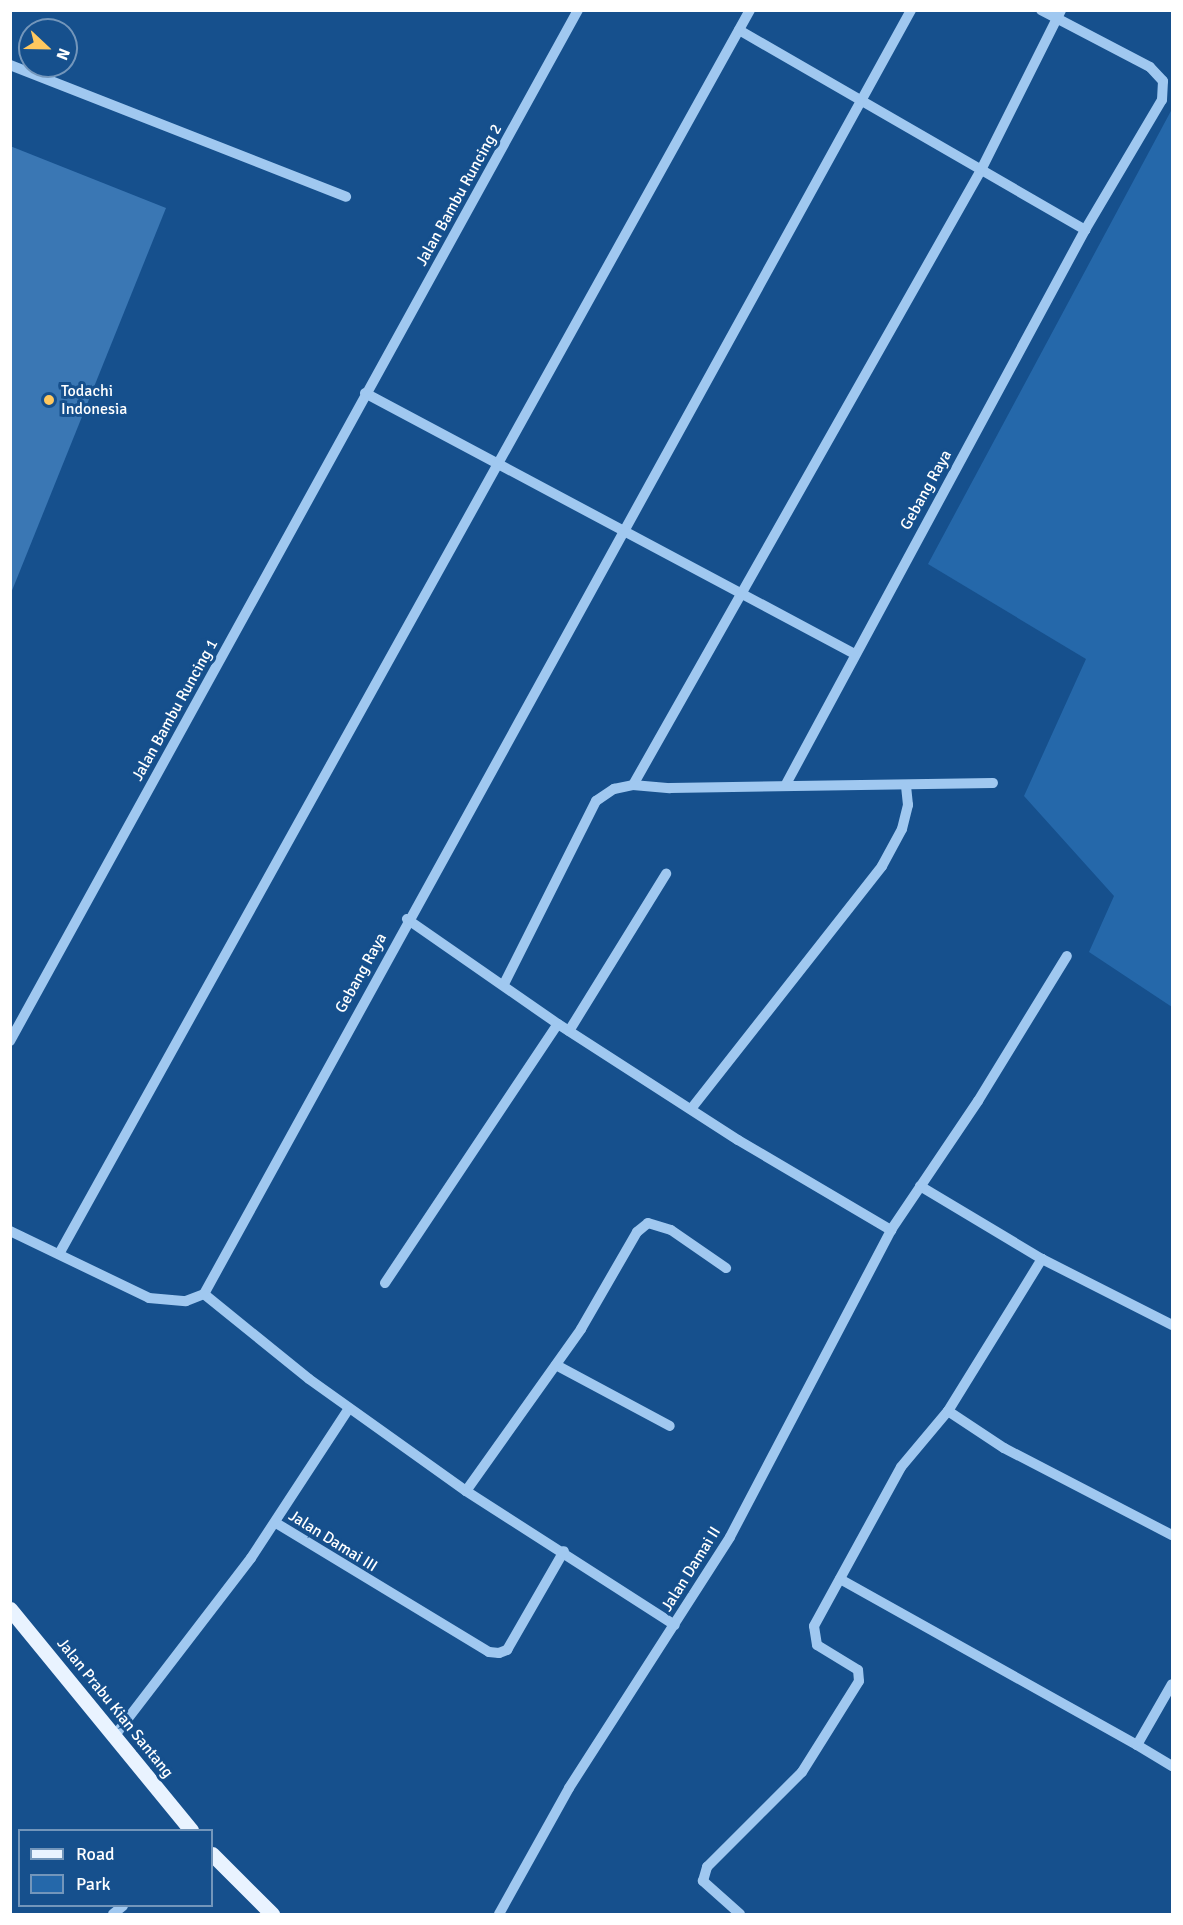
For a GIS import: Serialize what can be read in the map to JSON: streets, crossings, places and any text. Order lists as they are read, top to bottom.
{
  "streets": {
    "main road": ["Jalan Prabu Kian Santang"],
    "street": [
      "Jalan Bambu Runcing 2",
      "Gebang Raya",
      "Jalan Bambu Runcing 1",
      "Jalan Damai III",
      "Jalan Damai II"
    ]
  },
  "crossings": [
    ["Jalan Bambu Runcing 2", "Jalan Bambu Runcing 1"],
    ["Jalan Damai III", "Jalan Prabu Kian Santang"]
  ],
  "places": ["Todachi Indonesia"],
  "legend": ["Road", "Park"],
  "north": "right"
}
